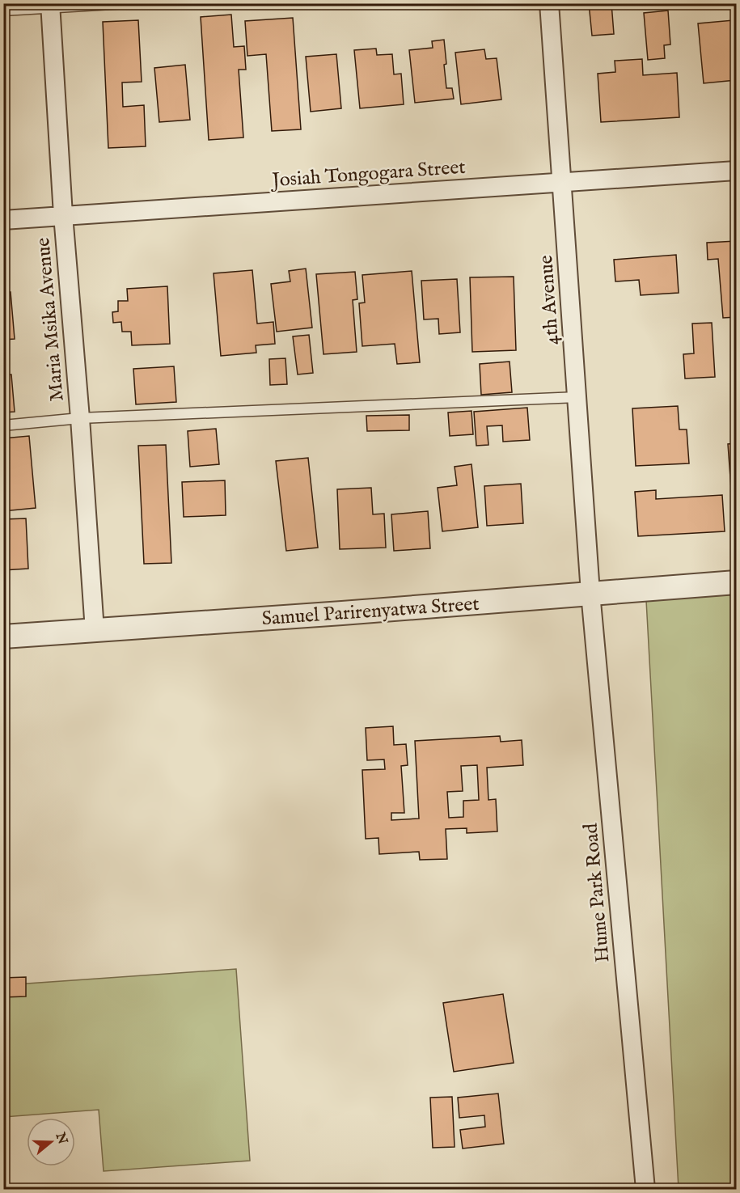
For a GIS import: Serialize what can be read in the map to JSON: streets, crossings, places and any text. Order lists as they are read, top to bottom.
{
  "streets": {
    "street": [
      "Josiah Tongogara Street",
      "4th Avenue",
      "Maria Msika Avenue",
      "Samuel Parirenyatwa Street",
      "Hume Park Road"
    ]
  },
  "crossings": [
    ["Josiah Tongogara Street", "4th Avenue"],
    ["Josiah Tongogara Street", "Maria Msika Avenue"],
    ["4th Avenue", "Samuel Parirenyatwa Street"],
    ["4th Avenue", "Hume Park Road"],
    ["Maria Msika Avenue", "Samuel Parirenyatwa Street"],
    ["Samuel Parirenyatwa Street", "Hume Park Road"]
  ],
  "north": "right"
}
